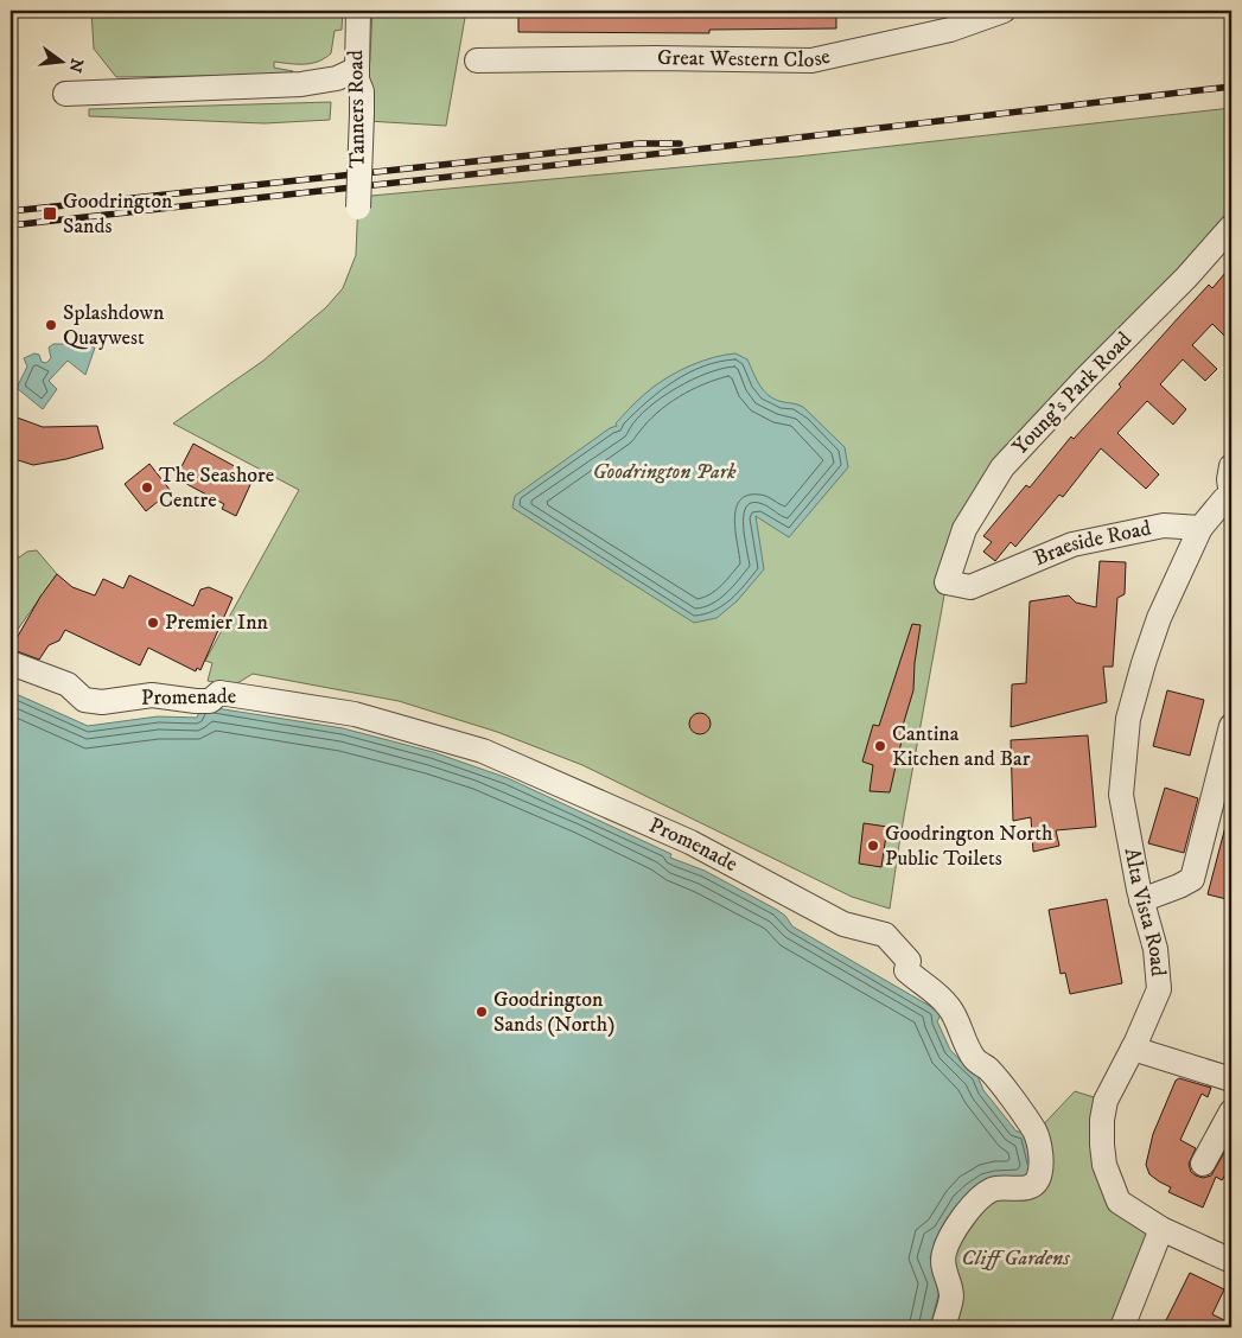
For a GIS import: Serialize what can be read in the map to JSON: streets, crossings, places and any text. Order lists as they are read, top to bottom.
{
  "streets": {
    "street": [
      "Great Western Close",
      "Tanners Road",
      "Young's Park Road",
      "Braeside Road",
      "Promenade",
      "Alta Vista Road"
    ]
  },
  "crossings": [
    ["Young's Park Road", "Braeside Road"],
    ["Braeside Road", "Alta Vista Road"]
  ],
  "parks": ["Goodrington Park", "Cliff Gardens"],
  "places": {
    "transit": ["Goodrington Sands"],
    "other": [
      "Splashdown Quaywest",
      "The Seashore Centre",
      "Premier Inn",
      "Cantina Kitchen and Bar",
      "Goodrington North Public Toilets",
      "Goodrington Sands (North)"
    ]
  },
  "north": "right"
}
